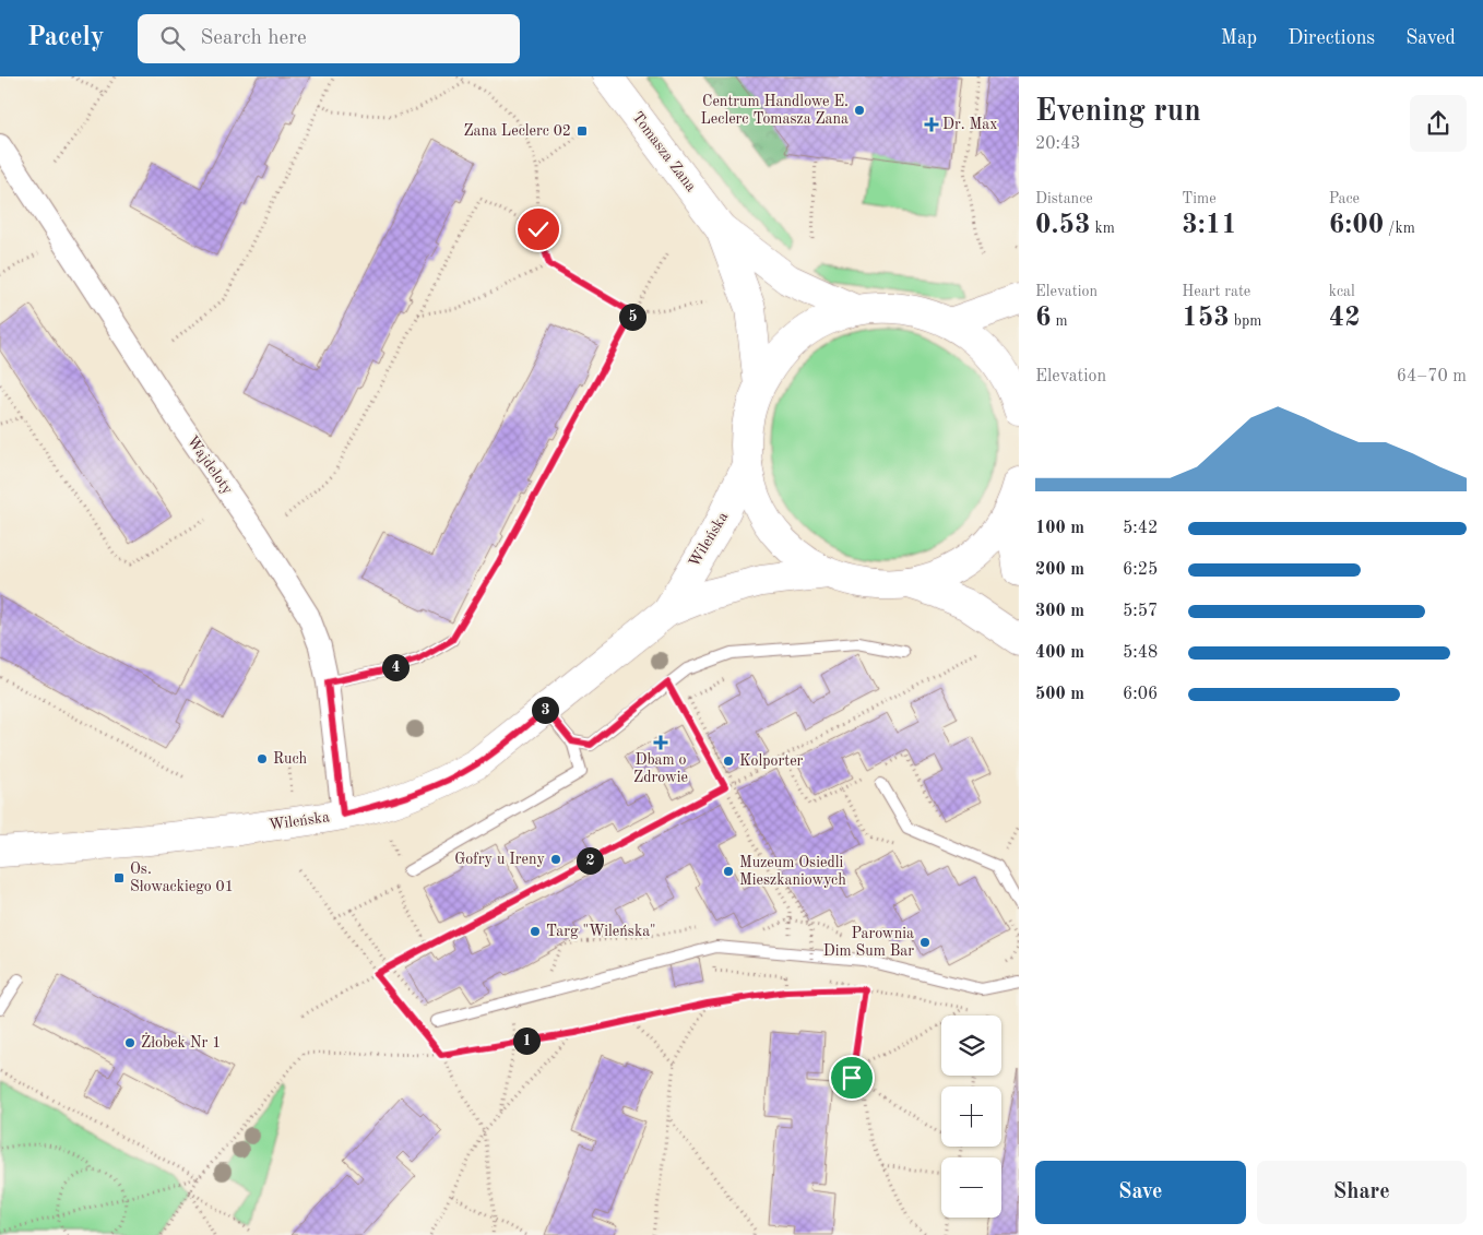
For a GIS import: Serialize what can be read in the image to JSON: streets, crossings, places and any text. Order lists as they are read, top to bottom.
{
  "streets": {
    "street": ["Tomasza Zana", "Wajdeloty", "Wileńska"]
  },
  "crossings": [
    ["Wajdeloty", "Wileńska"]
  ],
  "places": {
    "other": [
      "Centrum Handlowe E. Leclerc Tomasza Zana",
      "Ruch",
      "Kolporter",
      "Gofry u Ireny",
      "Muzeum Osiedli Mieszkaniowych",
      "Targ \"Wileńska\"",
      "Parownia Dim Sum Bar",
      "Żłobek Nr 1"
    ],
    "health": ["Dr. Max", "Dbam o Zdrowie"],
    "transit": ["Zana Leclerc 02", "Os. Słowackiego 01"]
  },
  "page": {
    "header": "Pacely",
    "search": "Search here",
    "nav": ["Map", "Directions", "Saved"],
    "heading": ["Evening run", "20:43"],
    "stats": [
      ["Distance", "0.53 km"],
      ["Time", "3:11"],
      ["Pace", "6:00 /km"],
      ["Elevation", "6 m"],
      ["Heart rate", "153 bpm"],
      ["kcal", "42"]
    ],
    "pins": [
      "5",
      "4",
      "3",
      "2",
      "1"
    ],
    "chart": ["Elevation", "64–70 m"],
    "list": [
      {
        "name": "100 m",
        "note": "5:42"
      },
      {
        "name": "200 m",
        "note": "6:25"
      },
      {
        "name": "300 m",
        "note": "5:57"
      },
      {
        "name": "400 m",
        "note": "5:48"
      },
      {
        "name": "500 m",
        "note": "6:06"
      }
    ],
    "map_buttons": ["+", "−"],
    "buttons": ["Save", "Share"]
  }
}
